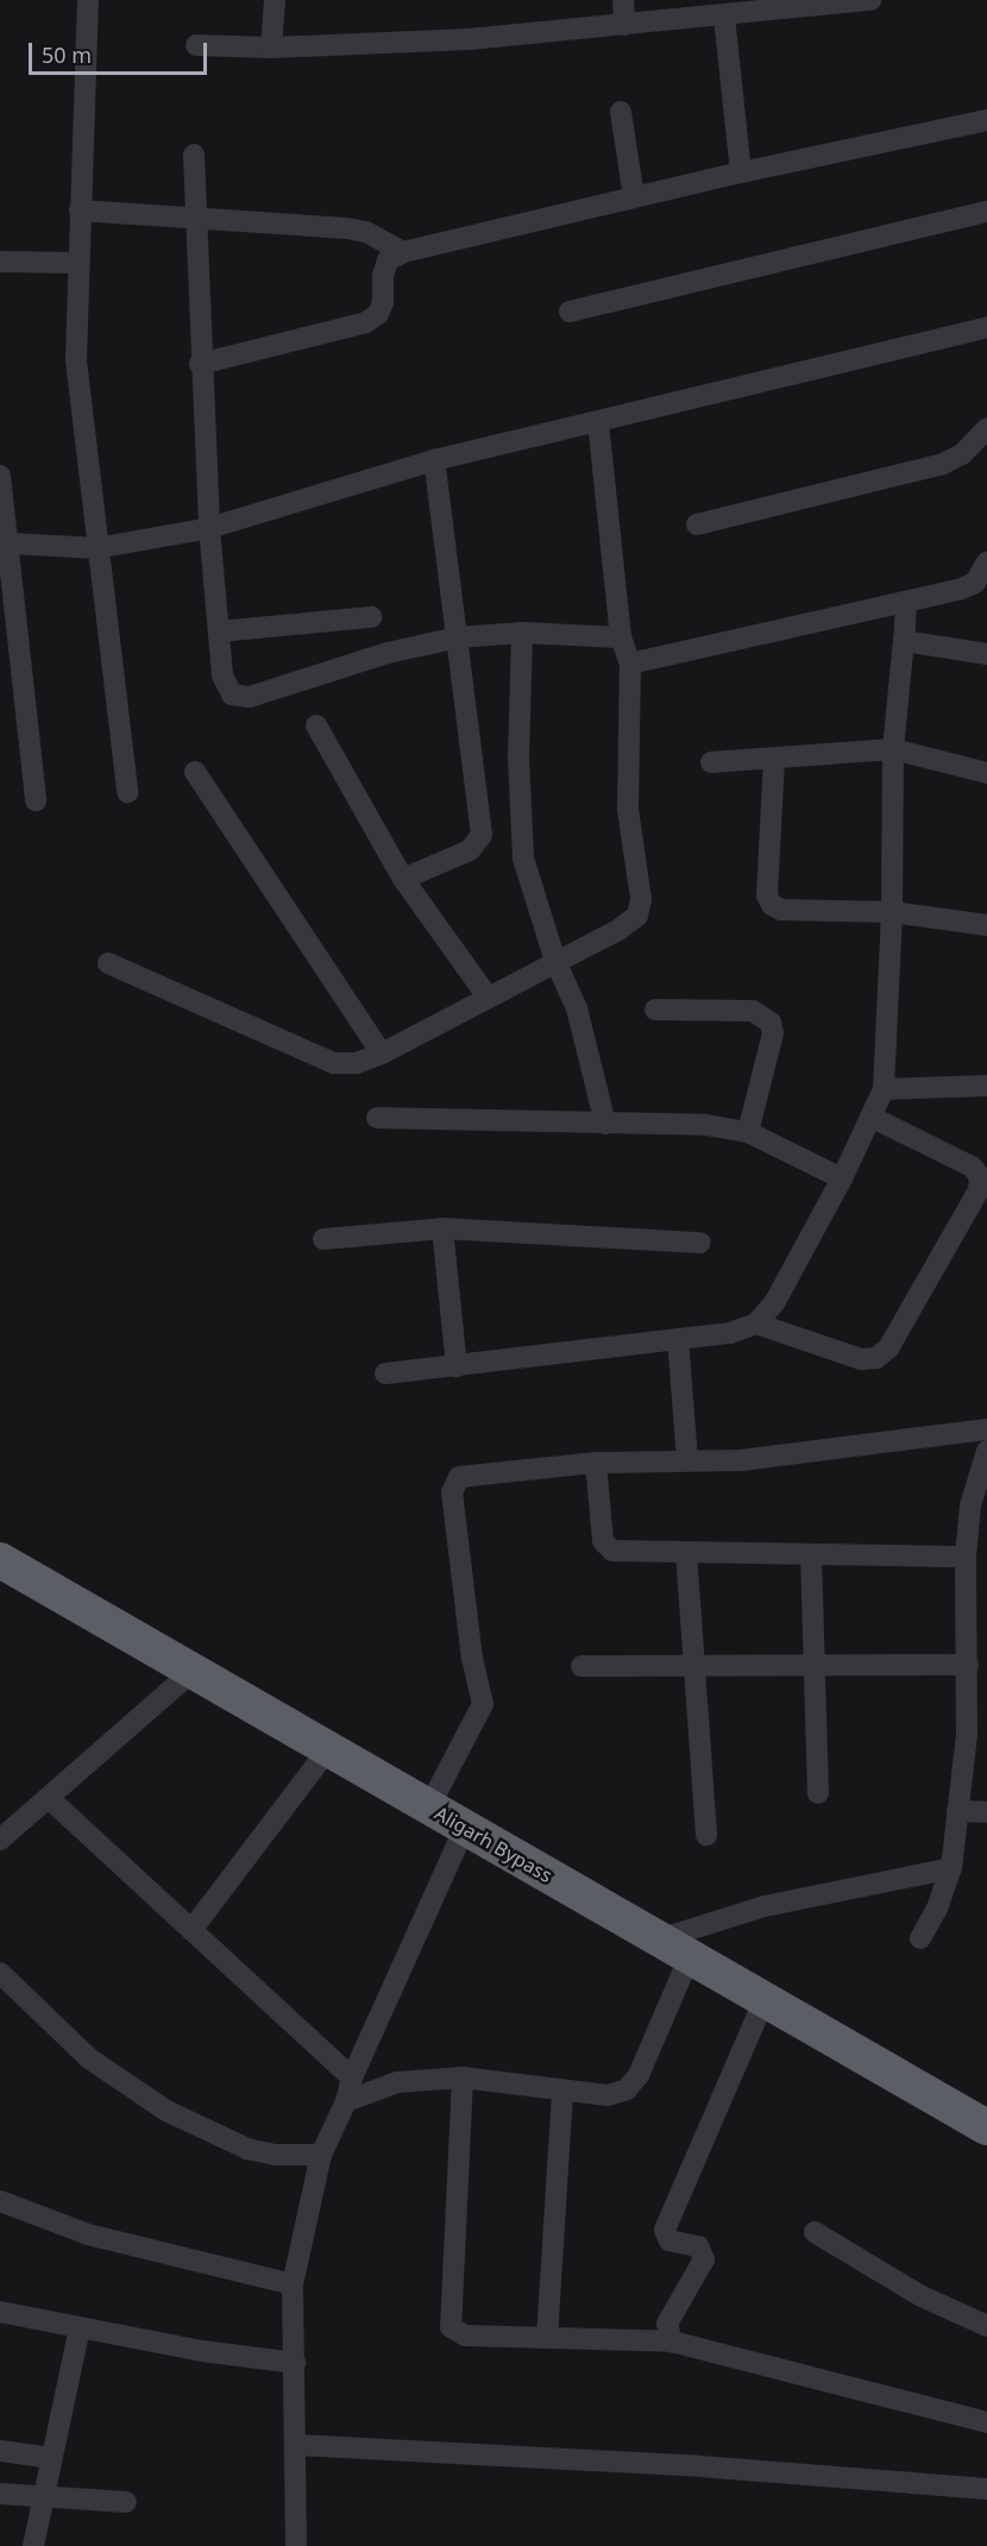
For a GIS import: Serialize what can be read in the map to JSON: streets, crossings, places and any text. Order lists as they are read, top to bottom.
{
  "streets": {
    "highway": ["Aligarh Bypass"]
  },
  "scale_bar": "50 m"
}
